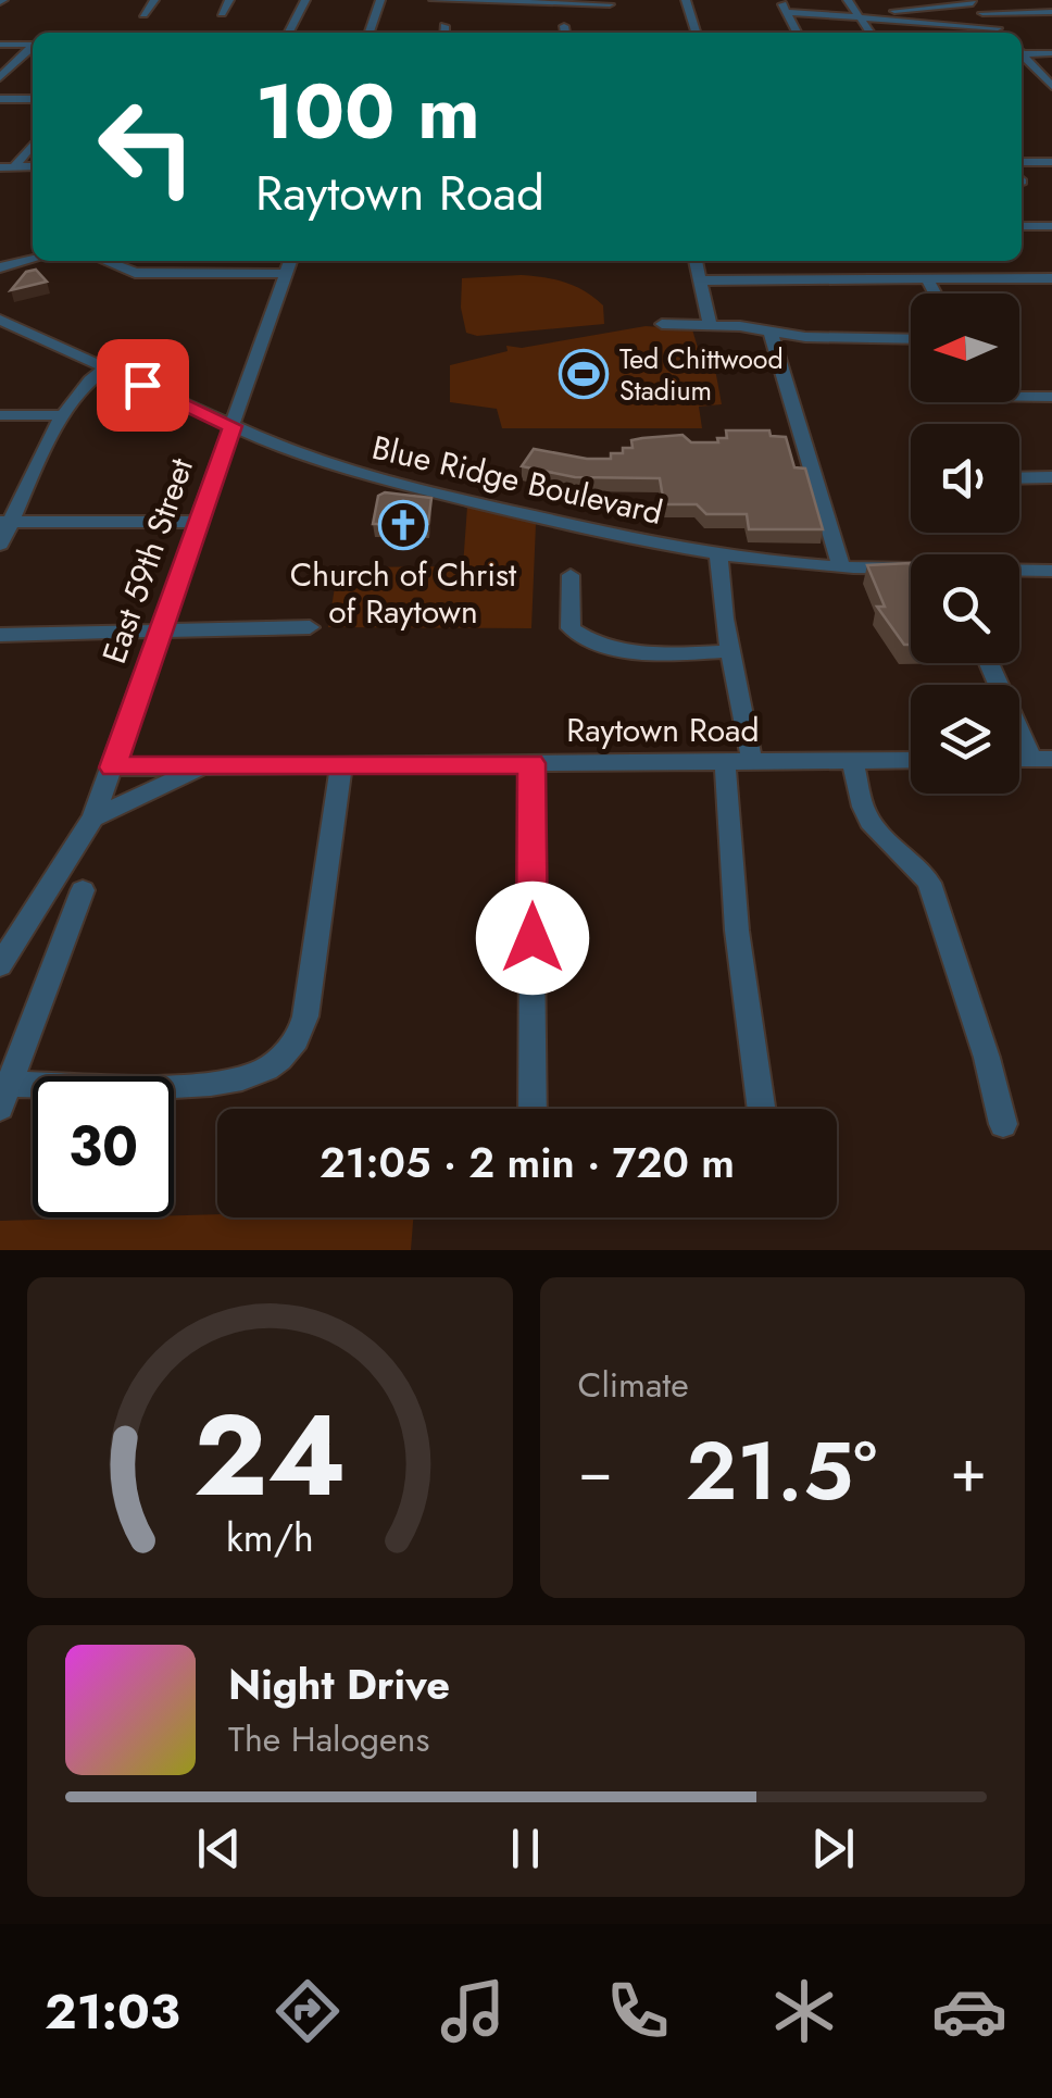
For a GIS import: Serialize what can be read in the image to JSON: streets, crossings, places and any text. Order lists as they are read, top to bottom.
{
  "streets": {
    "street": ["Blue Ridge Boulevard", "East 59th Street", "Raytown Road"]
  },
  "crossings": [
    ["Blue Ridge Boulevard", "East 59th Street"],
    ["East 59th Street", "Raytown Road"]
  ],
  "places": {
    "sports": ["Ted Chittwood Stadium"],
    "church": ["Church of Christ of Raytown"]
  },
  "north": "left",
  "page": {
    "turn": ["100 m", "Raytown Road"],
    "limit": "30",
    "trip": "21:05 · 2 min · 720 m",
    "tile": "Climate",
    "heat": ["−", "21.5°", "+"],
    "song": ["Night Drive", "The Halogens"],
    "tabs": "21:03",
    "gauge": ["24", "km/h"]
  }
}
